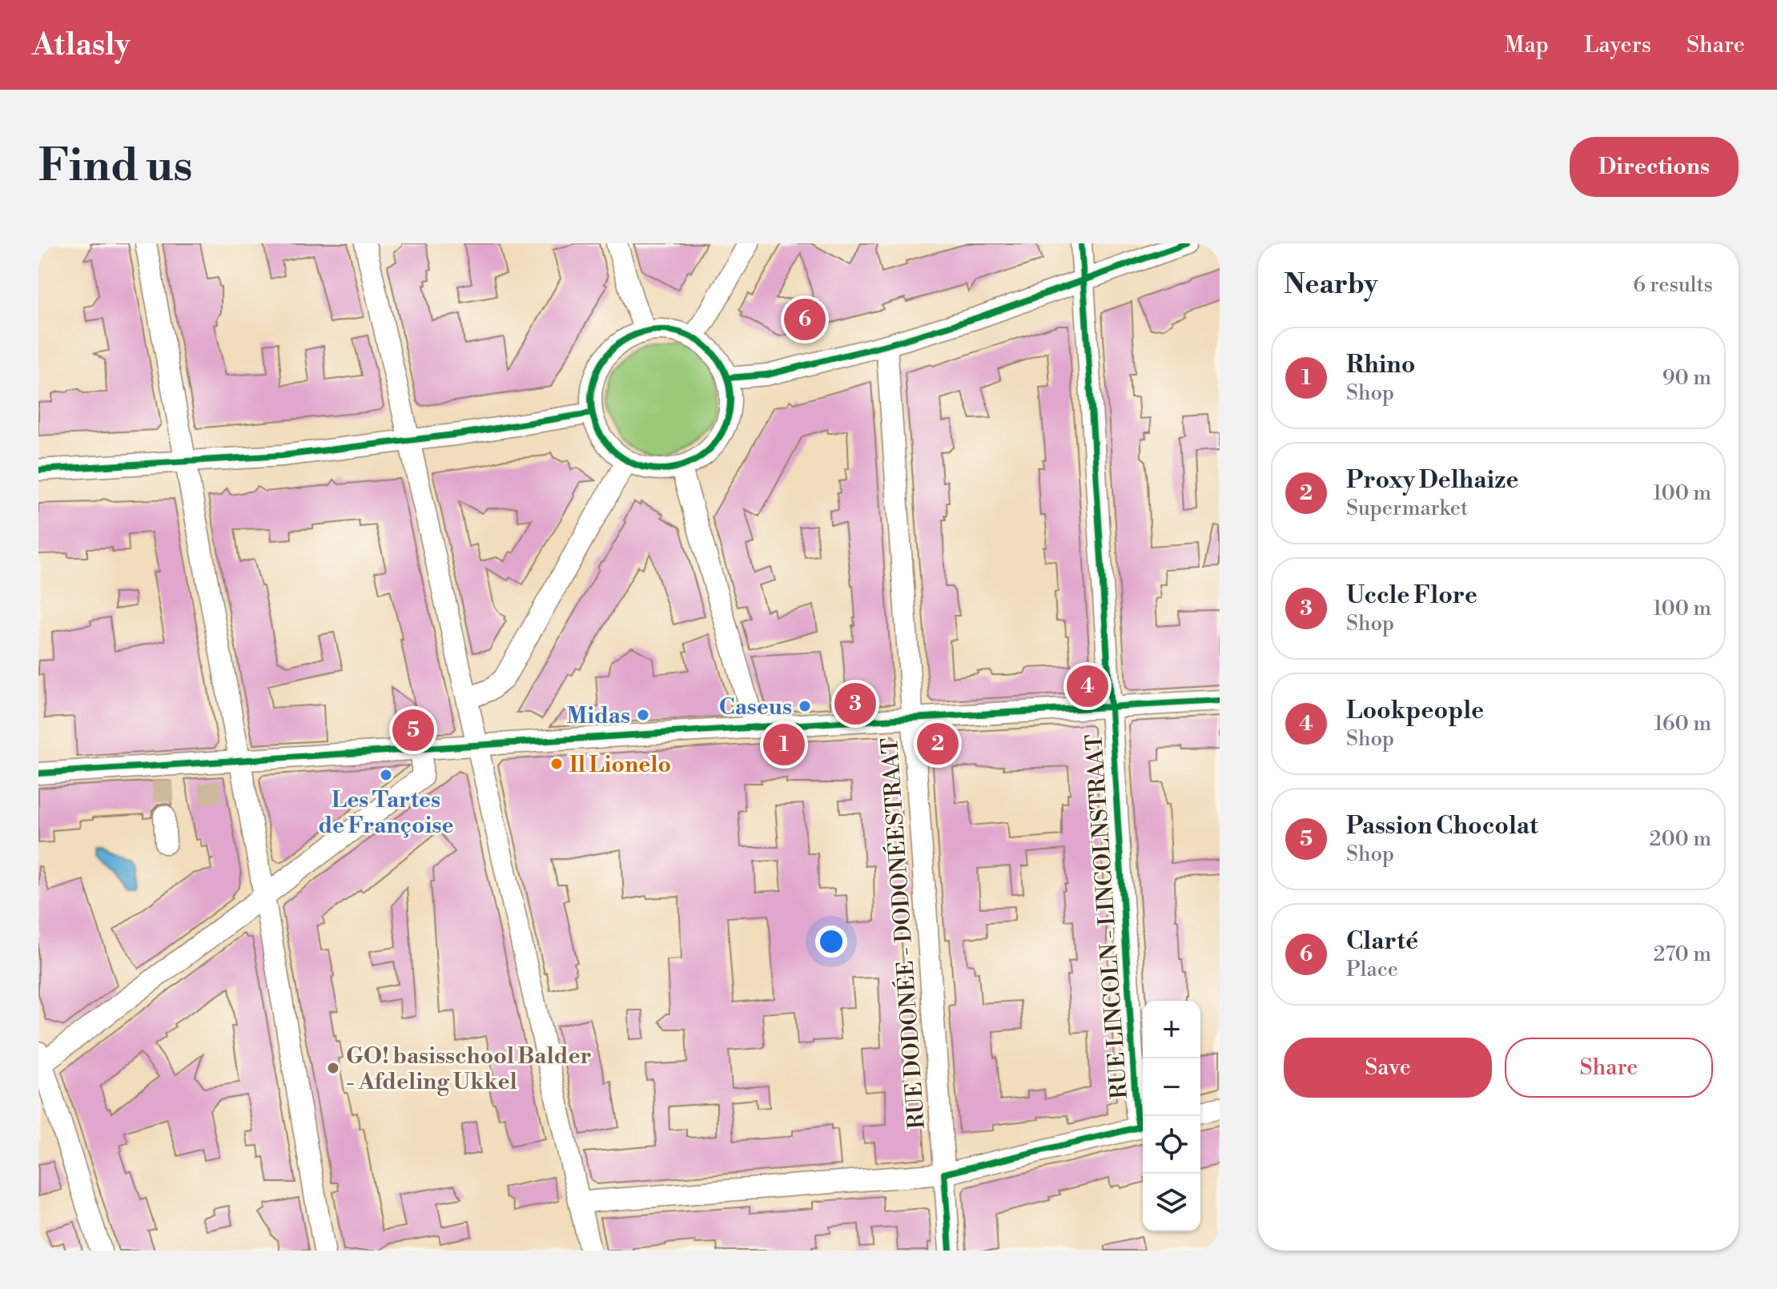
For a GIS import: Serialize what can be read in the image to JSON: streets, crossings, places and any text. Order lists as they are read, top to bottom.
{
  "streets": {
    "street": ["RUE LINCOLN - LINCOLNSTRAAT", "RUE DODONÉE - DODONÉESTRAAT"]
  },
  "places": [
    "Caseus",
    "Midas",
    "Il Lionelo",
    "Les Tartes de Françoise",
    "GO! basisschool Balder - Afdeling Ukkel"
  ],
  "page": {
    "header": "Atlasly",
    "nav": ["Map", "Layers", "Share"],
    "buttons": [
      "Directions",
      ["Save", "Share"]
    ],
    "title": "Find us",
    "heading": ["Nearby", "6 results"],
    "pins": [
      "6",
      "4",
      "3",
      "5",
      "2",
      "1"
    ],
    "list": [
      {
        "mark": "1",
        "name": "Rhino",
        "note": "Shop",
        "value": "90 m"
      },
      {
        "mark": "2",
        "name": "Proxy Delhaize",
        "note": "Supermarket",
        "value": "100 m"
      },
      {
        "mark": "3",
        "name": "Uccle Flore",
        "note": "Shop",
        "value": "100 m"
      },
      {
        "mark": "4",
        "name": "Lookpeople",
        "note": "Shop",
        "value": "160 m"
      },
      {
        "mark": "5",
        "name": "Passion Chocolat",
        "note": "Shop",
        "value": "200 m"
      },
      {
        "mark": "6",
        "name": "Clarté",
        "note": "Place",
        "value": "270 m"
      }
    ],
    "map_buttons": ["+", "−"]
  }
}
